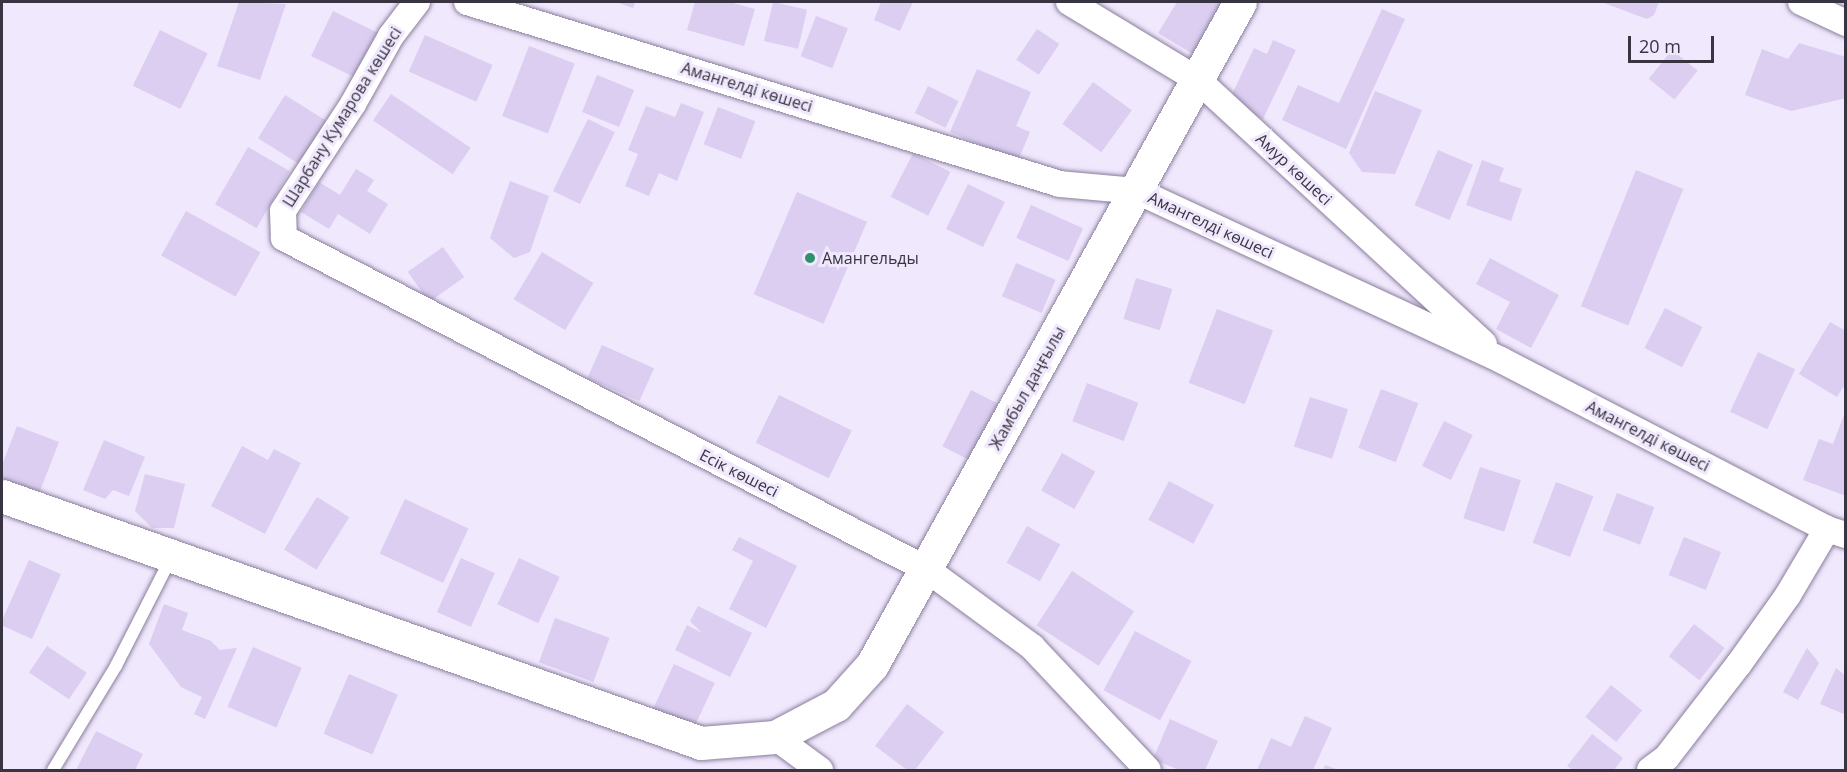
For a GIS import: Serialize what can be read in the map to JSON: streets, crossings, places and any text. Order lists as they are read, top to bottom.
{
  "streets": {
    "street": [
      "Амангелді көшесі",
      "Шарбану Кумарова көшесі",
      "Амур көшесі",
      "Жамбыл даңғылы",
      "Есік көшесі"
    ]
  },
  "crossings": [
    ["Амангелді көшесі", "Амур көшесі"],
    ["Амангелді көшесі", "Жамбыл даңғылы"],
    ["Шарбану Кумарова көшесі", "Есік көшесі"],
    ["Амур көшесі", "Жамбыл даңғылы"],
    ["Жамбыл даңғылы", "Есік көшесі"]
  ],
  "places": ["Амангельды"],
  "scale_bar": "20 m"
}
